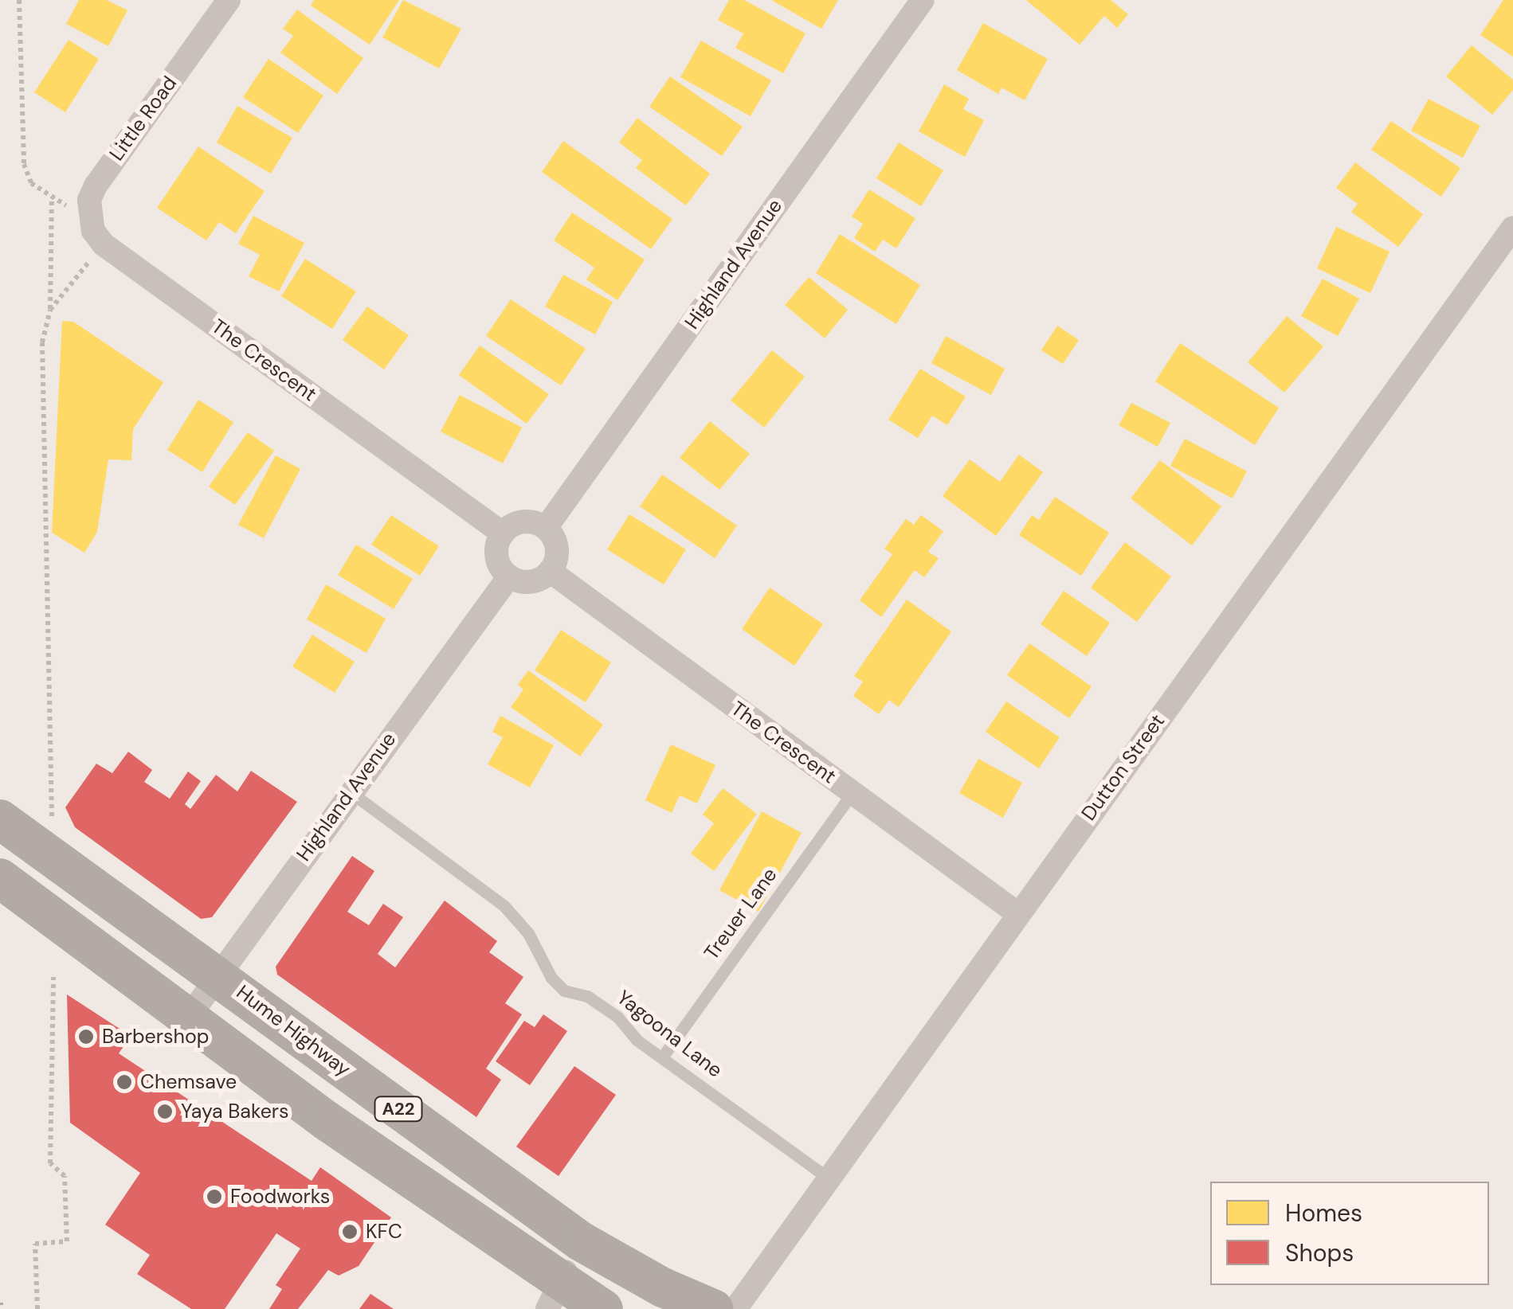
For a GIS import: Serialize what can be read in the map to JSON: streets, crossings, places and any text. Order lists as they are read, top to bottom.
{
  "streets": {
    "highway": ["Hume Highway", "A22"],
    "street": [
      "Little Road",
      "Highland Avenue",
      "The Crescent",
      "Dutton Street"
    ],
    "lane": ["Treuer Lane", "Yagoona Lane"]
  },
  "crossings": [
    ["Little Road", "The Crescent"],
    ["Highland Avenue", "The Crescent"],
    ["Highland Avenue", "Hume Highway"],
    ["Highland Avenue", "Yagoona Lane"],
    ["Highland Avenue", "A22"],
    ["The Crescent", "Dutton Street"],
    ["The Crescent", "Treuer Lane"],
    ["Dutton Street", "Yagoona Lane"],
    ["Treuer Lane", "Yagoona Lane"]
  ],
  "places": [
    "Barbershop",
    "Chemsave",
    "Yaya Bakers",
    "Foodworks",
    "KFC"
  ],
  "legend": ["Homes", "Shops"]
}
